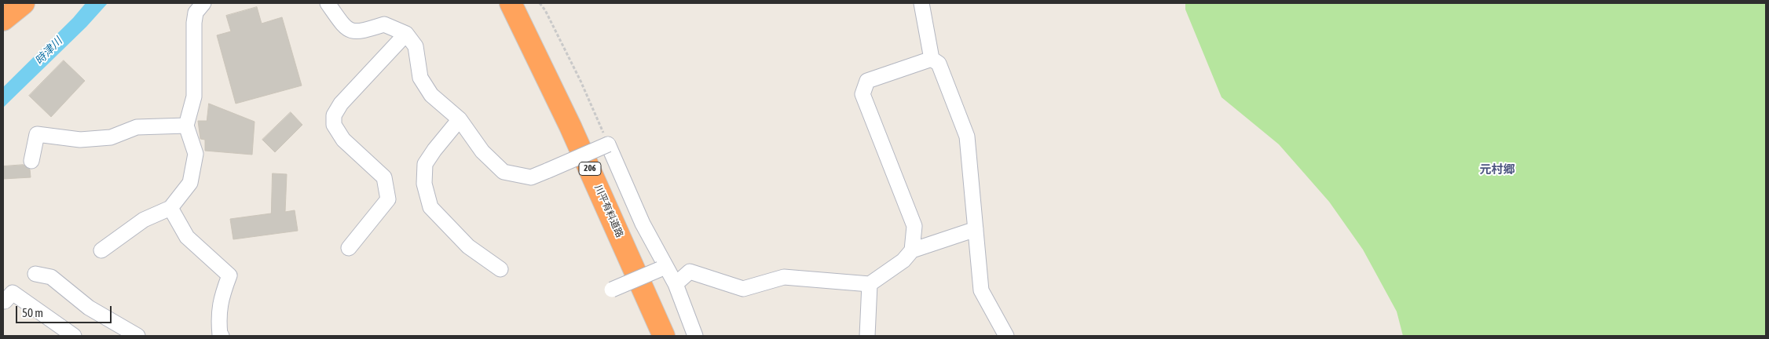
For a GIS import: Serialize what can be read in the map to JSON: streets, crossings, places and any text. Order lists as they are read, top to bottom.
{
  "streets": {
    "highway": ["206", "川平有料道路"]
  },
  "districts": ["元村郷"],
  "water": ["時津川"],
  "scale_bar": "50 m"
}
